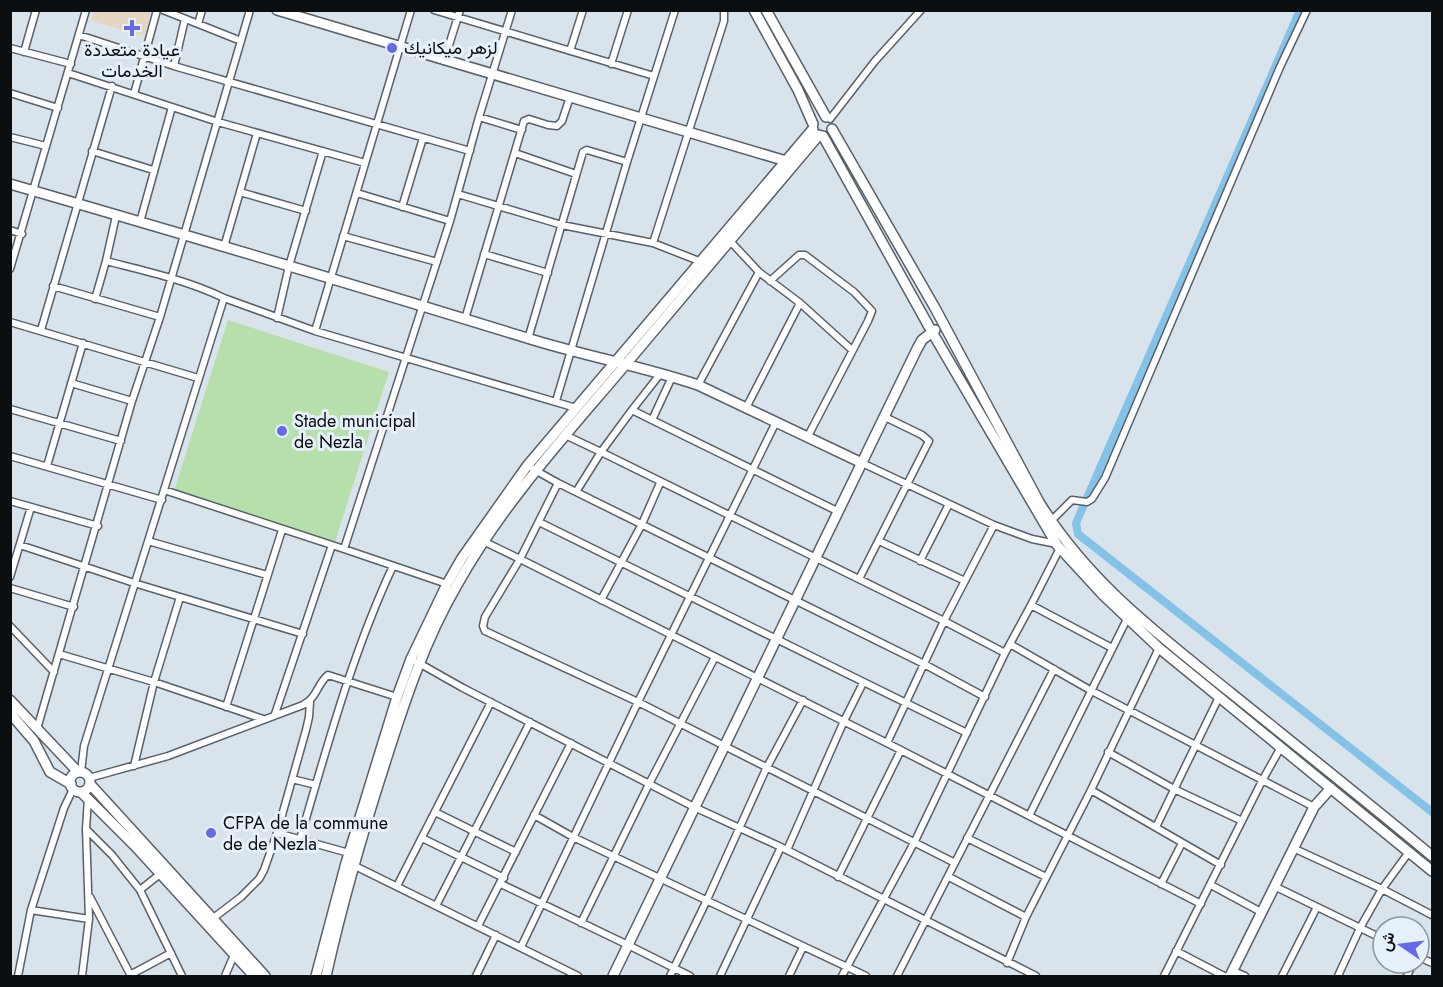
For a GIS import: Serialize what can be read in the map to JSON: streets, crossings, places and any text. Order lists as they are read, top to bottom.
{
  "places": {
    "health": ["عيادة متعددة الخدمات"],
    "other": ["لزهر ميكانيك", "Stade municipal de Nezla", "CFPA de la commune de de Nezla"]
  },
  "north": "left"
}
